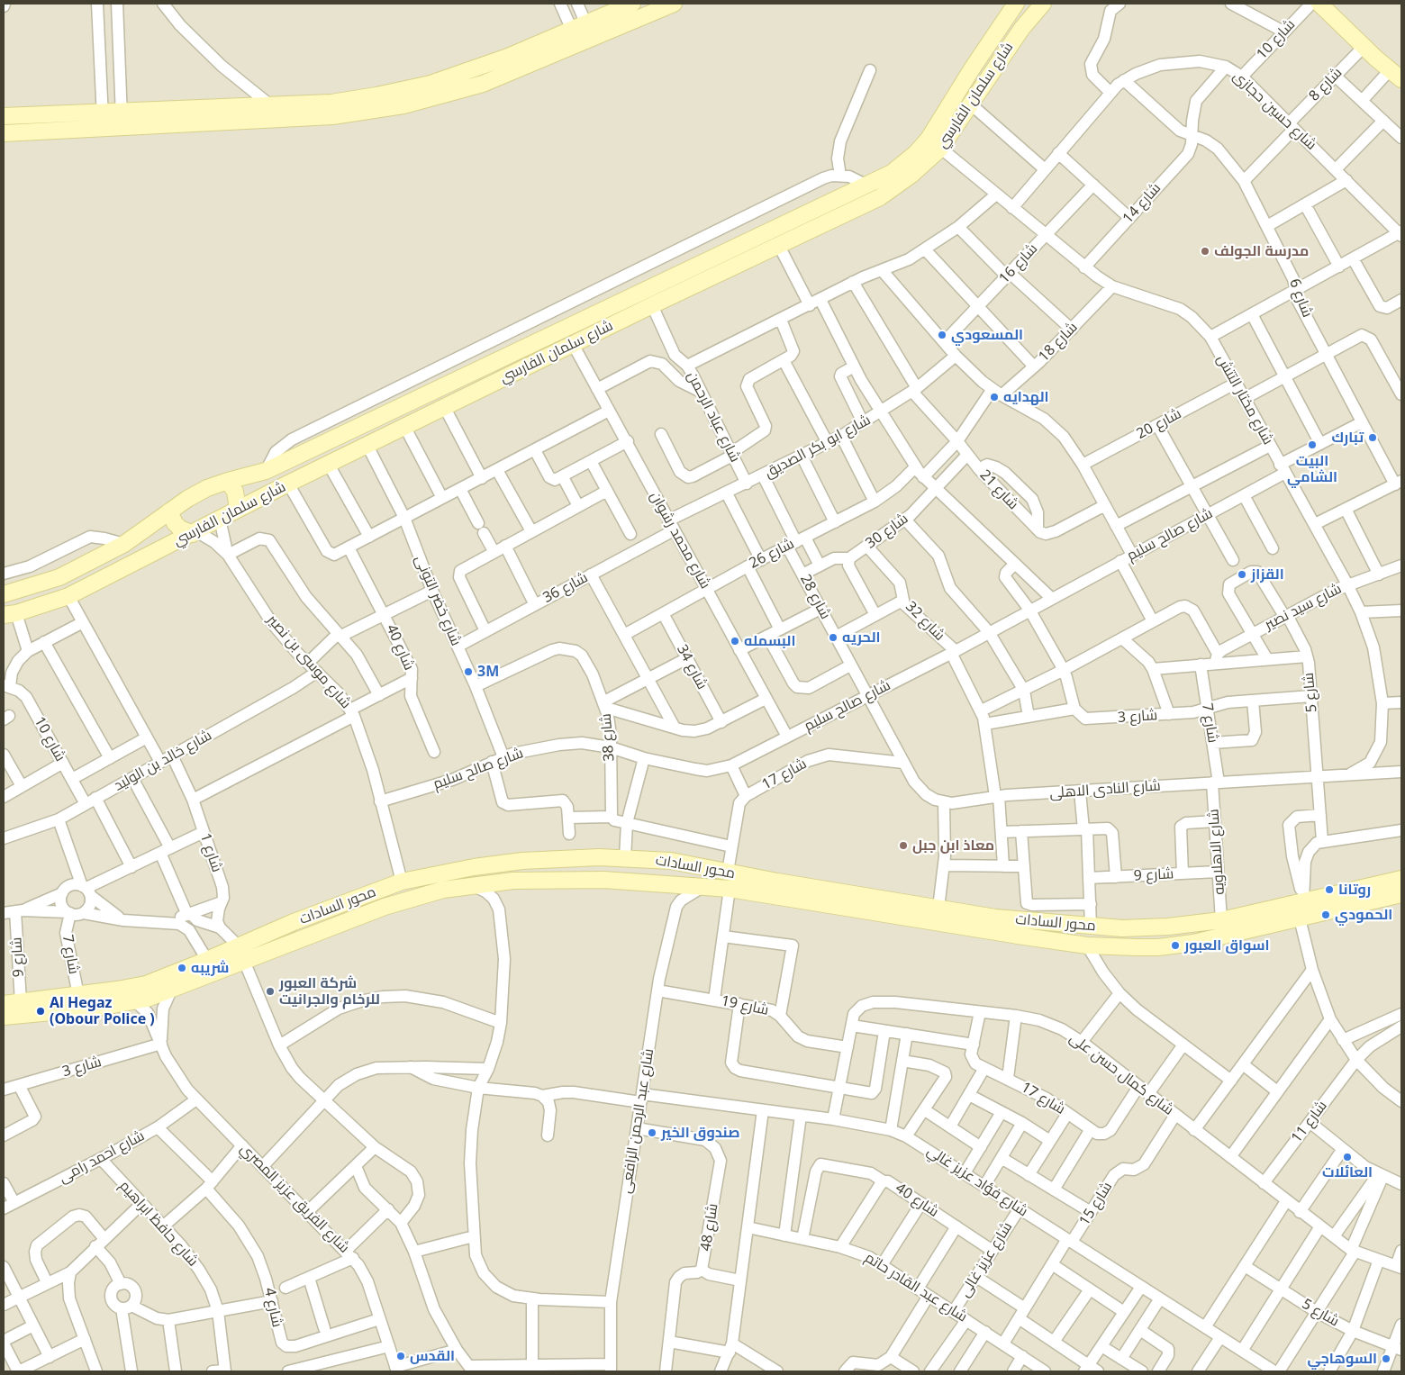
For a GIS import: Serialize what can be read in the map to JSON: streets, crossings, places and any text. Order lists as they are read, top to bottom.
{
  "streets": {
    "street": [
      "شارع 10",
      "شارع 8",
      "شارع سلمان الفارسي",
      "شارع حسين حجازى",
      "شارع 14",
      "شارع 16",
      "شارع 6",
      "شارع 18",
      "شارع مختار التتش",
      "شارع عباد الرحمن",
      "شارع 20",
      "شارع ابو بكر الصديق",
      "شارع 21",
      "شارع 30",
      "شارع صالح سليم",
      "شارع محمد رشوان",
      "شارع 26",
      "شارع 36",
      "شارع 28",
      "شارع خضر التونى",
      "شارع سيد نصير",
      "شارع 32",
      "شارع 40",
      "شارع موسى بن نصير",
      "شارع 34",
      "شارع 5",
      "شارع 3",
      "شارع 7",
      "شارع 38",
      "شارع خالد بن الوليد",
      "شارع 17",
      "شارع النادى الاهلى",
      "شارع الاهلاويه",
      "شارع 1",
      "محور السادات",
      "شارع 9",
      "شارع 19",
      "شارع كمال حسن على",
      "شارع عبد الرحمن الرافعى",
      "شارع 11",
      "شارع احمد رامى",
      "شارع فؤاد عزيز غالي",
      "شارع الفريق عزيز المصري",
      "شارع 15",
      "شارع حافظ ابراهيم",
      "شارع 48",
      "شارع عزيز غالى",
      "شارع عبد القادر حاتم",
      "شارع 4"
    ]
  },
  "crossings": [
    ["شارع 10", "شارع حسين حجازى"],
    ["شارع 10", "شارع خالد بن الوليد"],
    ["شارع 8", "شارع حسين حجازى"],
    ["شارع 8", "شارع 6"],
    ["شارع سلمان الفارسي", "شارع مختار التتش"],
    ["شارع سلمان الفارسي", "شارع عباد الرحمن"],
    ["شارع سلمان الفارسي", "شارع محمد رشوان"],
    ["شارع سلمان الفارسي", "شارع خضر التونى"],
    ["شارع سلمان الفارسي", "شارع موسى بن نصير"],
    ["شارع حسين حجازى", "شارع 14"],
    ["شارع حسين حجازى", "شارع 6"],
    ["شارع حسين حجازى", "شارع مختار التتش"],
    ["شارع 14", "شارع 6"],
    ["شارع 14", "شارع مختار التتش"],
    ["شارع 16", "شارع مختار التتش"],
    ["شارع 6", "شارع صالح سليم"],
    ["شارع 18", "شارع مختار التتش"],
    ["شارع مختار التتش", "شارع 20"],
    ["شارع مختار التتش", "شارع صالح سليم"],
    ["شارع مختار التتش", "شارع سيد نصير"],
    ["شارع مختار التتش", "شارع النادى الاهلى"],
    ["شارع عباد الرحمن", "شارع ابو بكر الصديق"],
    ["شارع ابو بكر الصديق", "شارع 21"],
    ["شارع ابو بكر الصديق", "شارع محمد رشوان"],
    ["شارع ابو بكر الصديق", "شارع 36"],
    ["شارع 21", "شارع 30"],
    ["شارع 30", "شارع 32"],
    ["شارع صالح سليم", "شارع محمد رشوان"],
    ["شارع صالح سليم", "شارع 28"],
    ["شارع صالح سليم", "شارع خضر التونى"],
    ["شارع صالح سليم", "شارع 32"],
    ["شارع صالح سليم", "شارع موسى بن نصير"],
    ["شارع صالح سليم", "شارع 38"],
    ["شارع محمد رشوان", "شارع 26"],
    ["شارع محمد رشوان", "شارع 36"],
    ["شارع 26", "شارع 28"],
    ["شارع 26", "شارع 34"],
    ["شارع 36", "شارع خضر التونى"],
    ["شارع خضر التونى", "شارع 38"],
    ["شارع سيد نصير", "شارع 5"],
    ["شارع 32", "شارع النادى الاهلى"],
    ["شارع 40", "شارع عزيز غالى"],
    ["شارع 40", "شارع عبد القادر حاتم"],
    ["شارع موسى بن نصير", "شارع خالد بن الوليد"],
    ["شارع موسى بن نصير", "محور السادات"],
    ["شارع 5", "شارع 3"],
    ["شارع 5", "شارع النادى الاهلى"],
    ["شارع 3", "شارع 7"],
    ["شارع 3", "شارع الفريق عزيز المصري"],
    ["شارع 7", "شارع النادى الاهلى"],
    ["شارع 7", "شارع الاهلاويه"],
    ["شارع 7", "محور السادات"],
    ["شارع خالد بن الوليد", "شارع 1"],
    ["شارع 17", "محور السادات"],
    ["شارع 17", "شارع كمال حسن على"],
    ["شارع النادى الاهلى", "شارع الاهلاويه"],
    ["شارع الاهلاويه", "محور السادات"],
    ["شارع الاهلاويه", "شارع 9"],
    ["محور السادات", "شارع 9"],
    ["محور السادات", "شارع عبد الرحمن الرافعى"],
    ["محور السادات", "شارع الفريق عزيز المصري"],
    ["شارع 19", "شارع كمال حسن على"],
    ["شارع 19", "شارع عبد الرحمن الرافعى"],
    ["شارع كمال حسن على", "شارع 11"],
    ["شارع كمال حسن على", "شارع فؤاد عزيز غالي"],
    ["شارع كمال حسن على", "شارع 15"],
    ["شارع عبد الرحمن الرافعى", "شارع فؤاد عزيز غالي"],
    ["شارع عبد الرحمن الرافعى", "شارع 48"],
    ["شارع احمد رامى", "شارع الفريق عزيز المصري"],
    ["شارع احمد رامى", "شارع حافظ ابراهيم"],
    ["شارع احمد رامى", "شارع 4"],
    ["شارع فؤاد عزيز غالي", "شارع 15"],
    ["شارع فؤاد عزيز غالي", "شارع عزيز غالى"],
    ["شارع الفريق عزيز المصري", "شارع 4"],
    ["شارع 15", "شارع عبد القادر حاتم"],
    ["شارع عزيز غالى", "شارع عبد القادر حاتم"]
  ],
  "places": [
    "مدرسة الجولف",
    "المسعودي",
    "الهدايه",
    "تبارك",
    "البيت الشامي",
    "القزاز",
    "الحريه",
    "البسمله",
    "3M",
    "معاذ ابن جبل",
    "روتانا",
    "الحمودي",
    "اسواق العبور",
    "شريبه",
    "شركة العبور للرخام والجرانيت",
    "Al Hegaz (Obour Police )",
    "صندوق الخير",
    "العائلات",
    "القدس",
    "السوهاجي"
  ]
}
